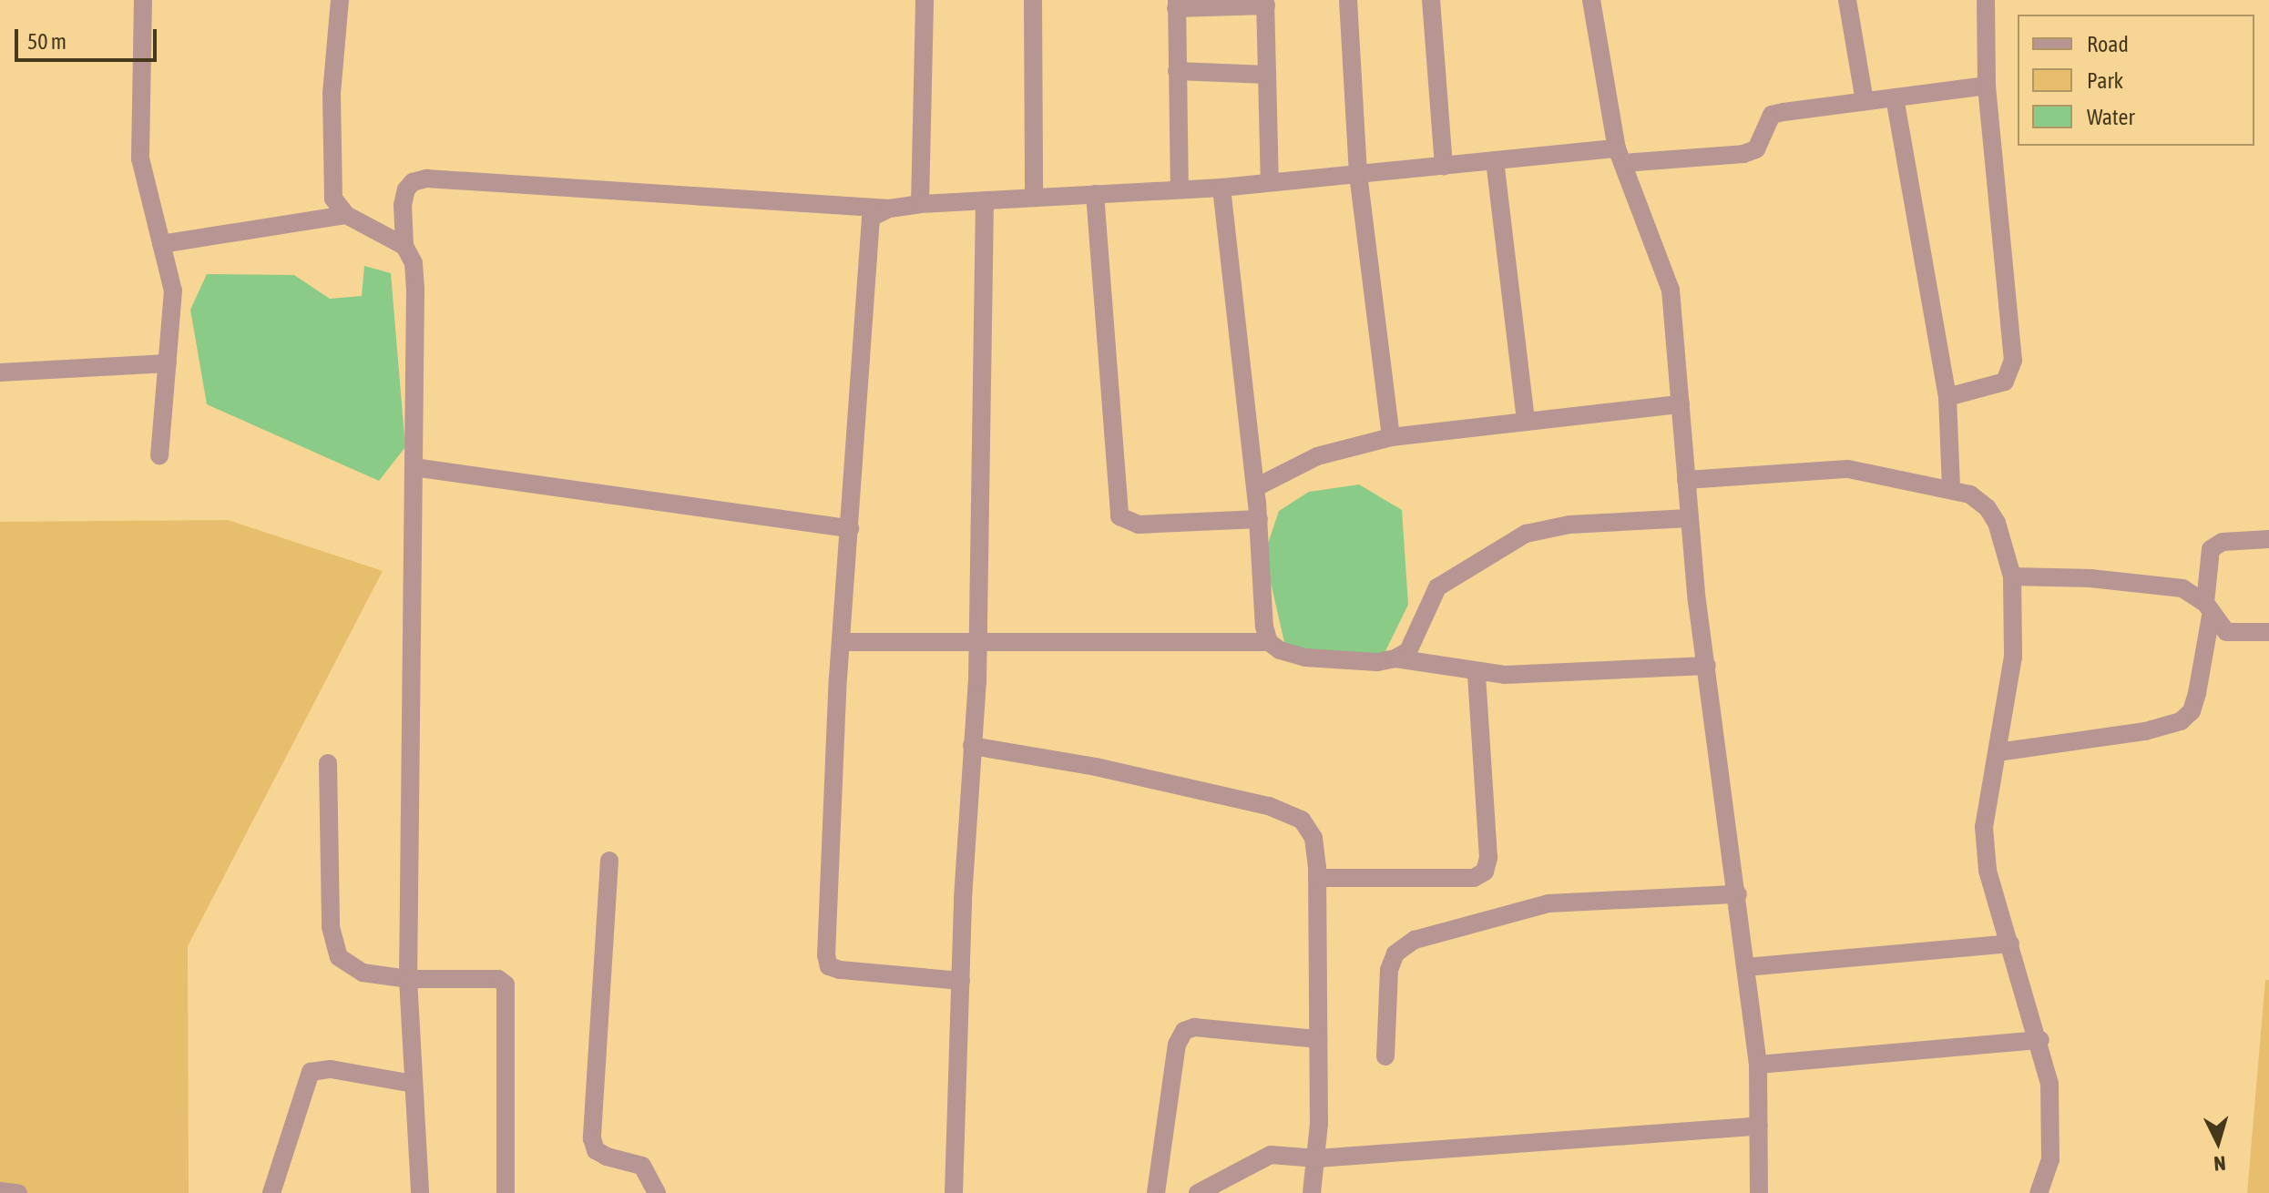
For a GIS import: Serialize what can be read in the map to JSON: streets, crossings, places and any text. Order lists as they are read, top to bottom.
{
  "legend": ["Road", "Park", "Water"],
  "scale_bar": "50 m",
  "north": "bottom"
}
